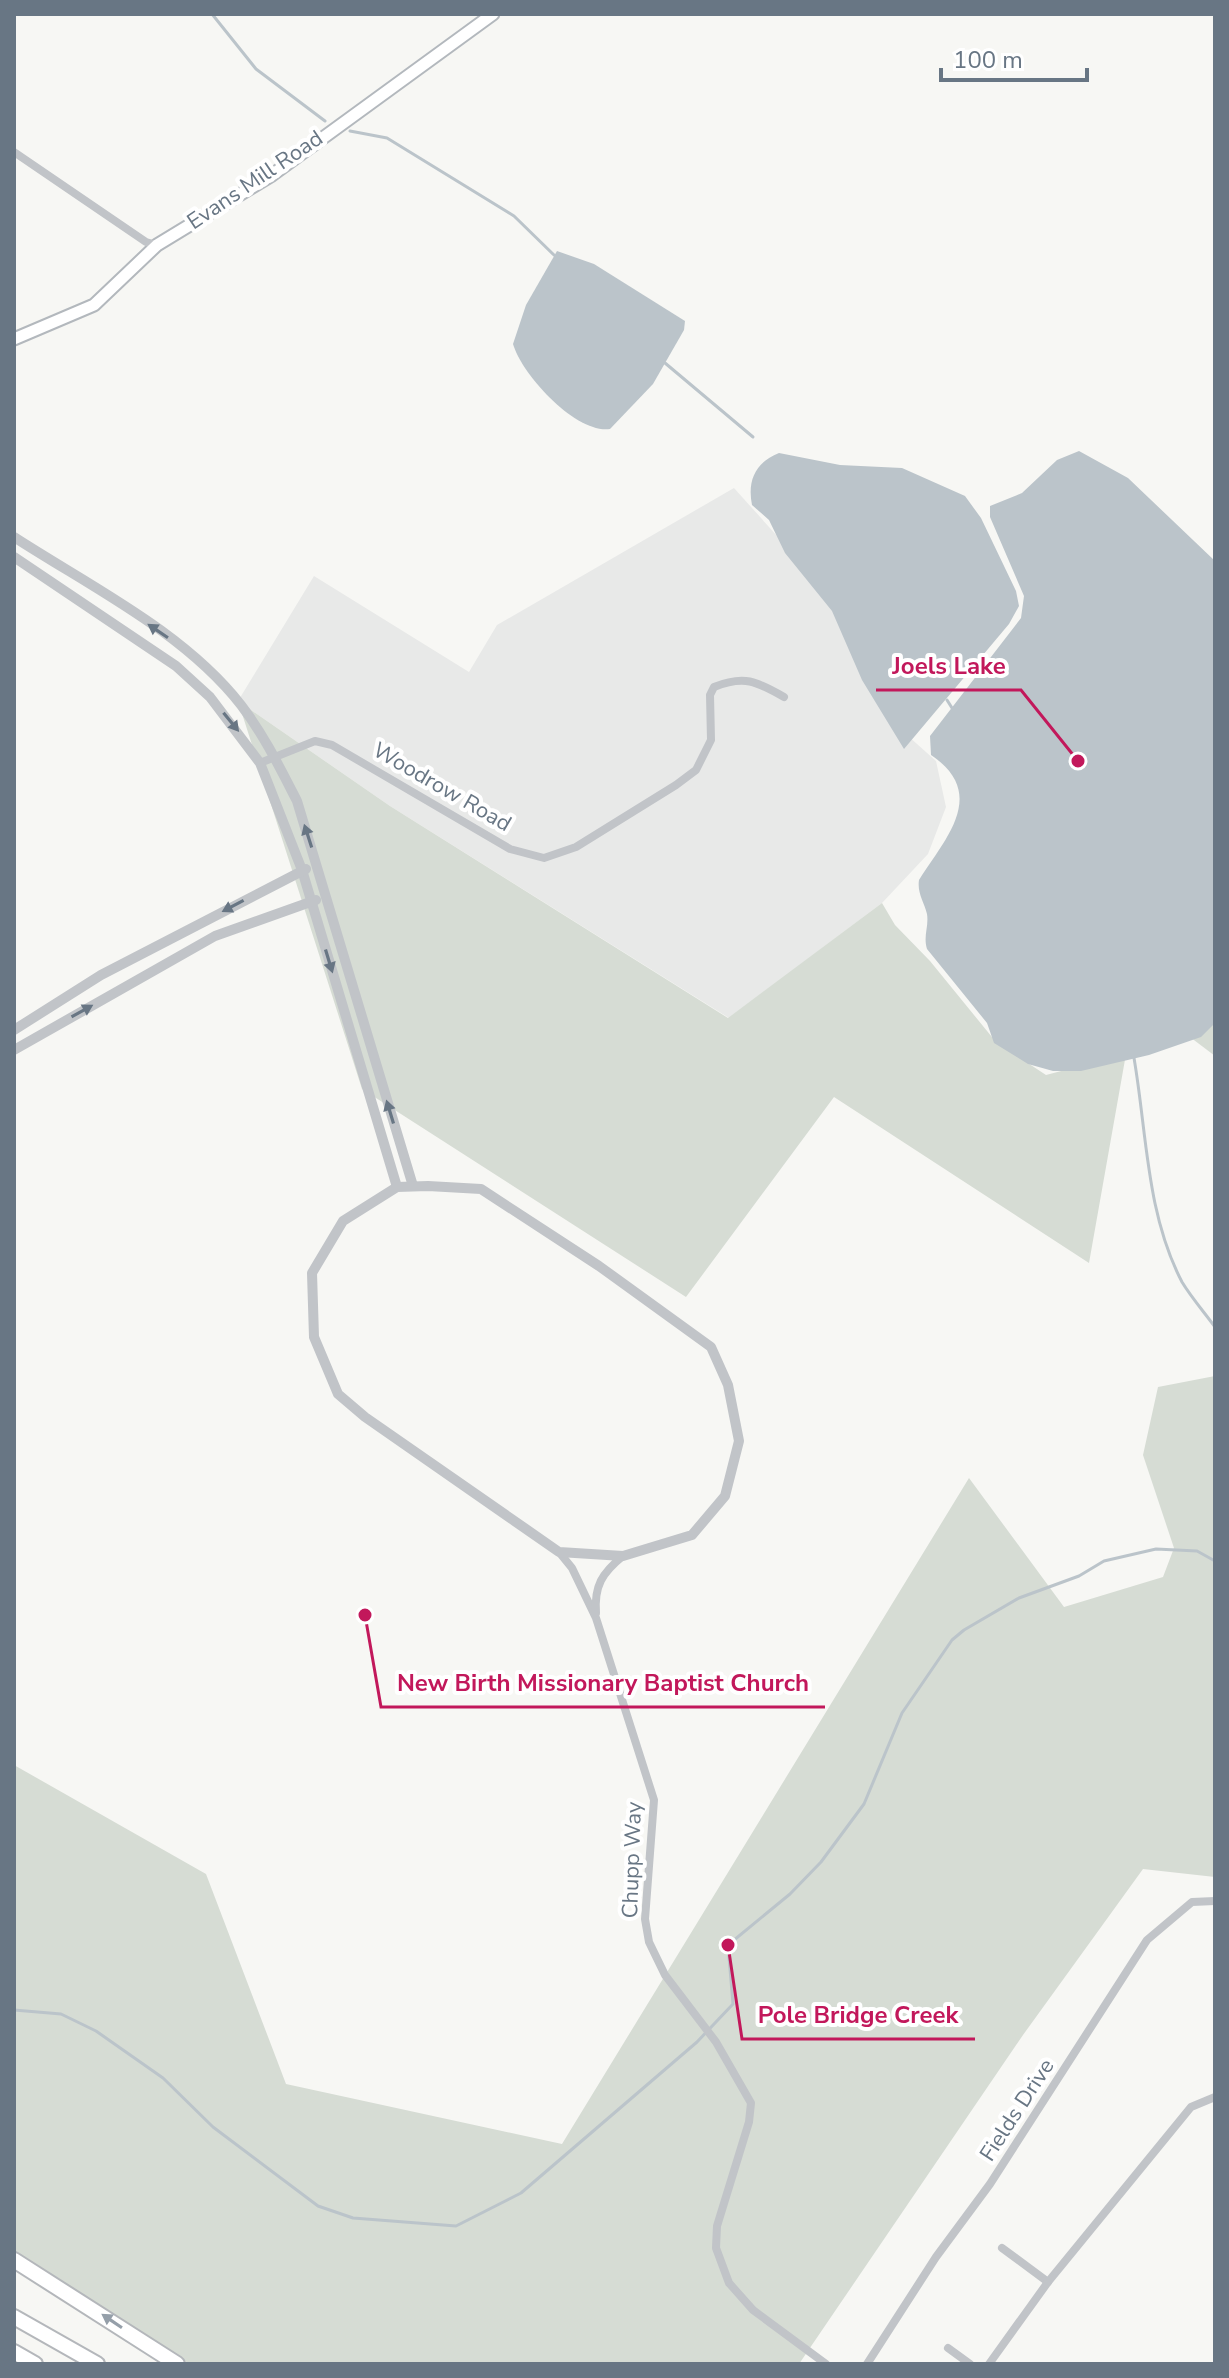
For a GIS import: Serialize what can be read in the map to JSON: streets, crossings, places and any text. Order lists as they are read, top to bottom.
{
  "streets": {
    "main road": ["Evans Mill Road"],
    "street": ["Woodrow Road", "Chupp Way", "Fields Drive"]
  },
  "places": ["Joels Lake", "New Birth Missionary Baptist Church", "Pole Bridge Creek"],
  "scale_bar": "100 m"
}
